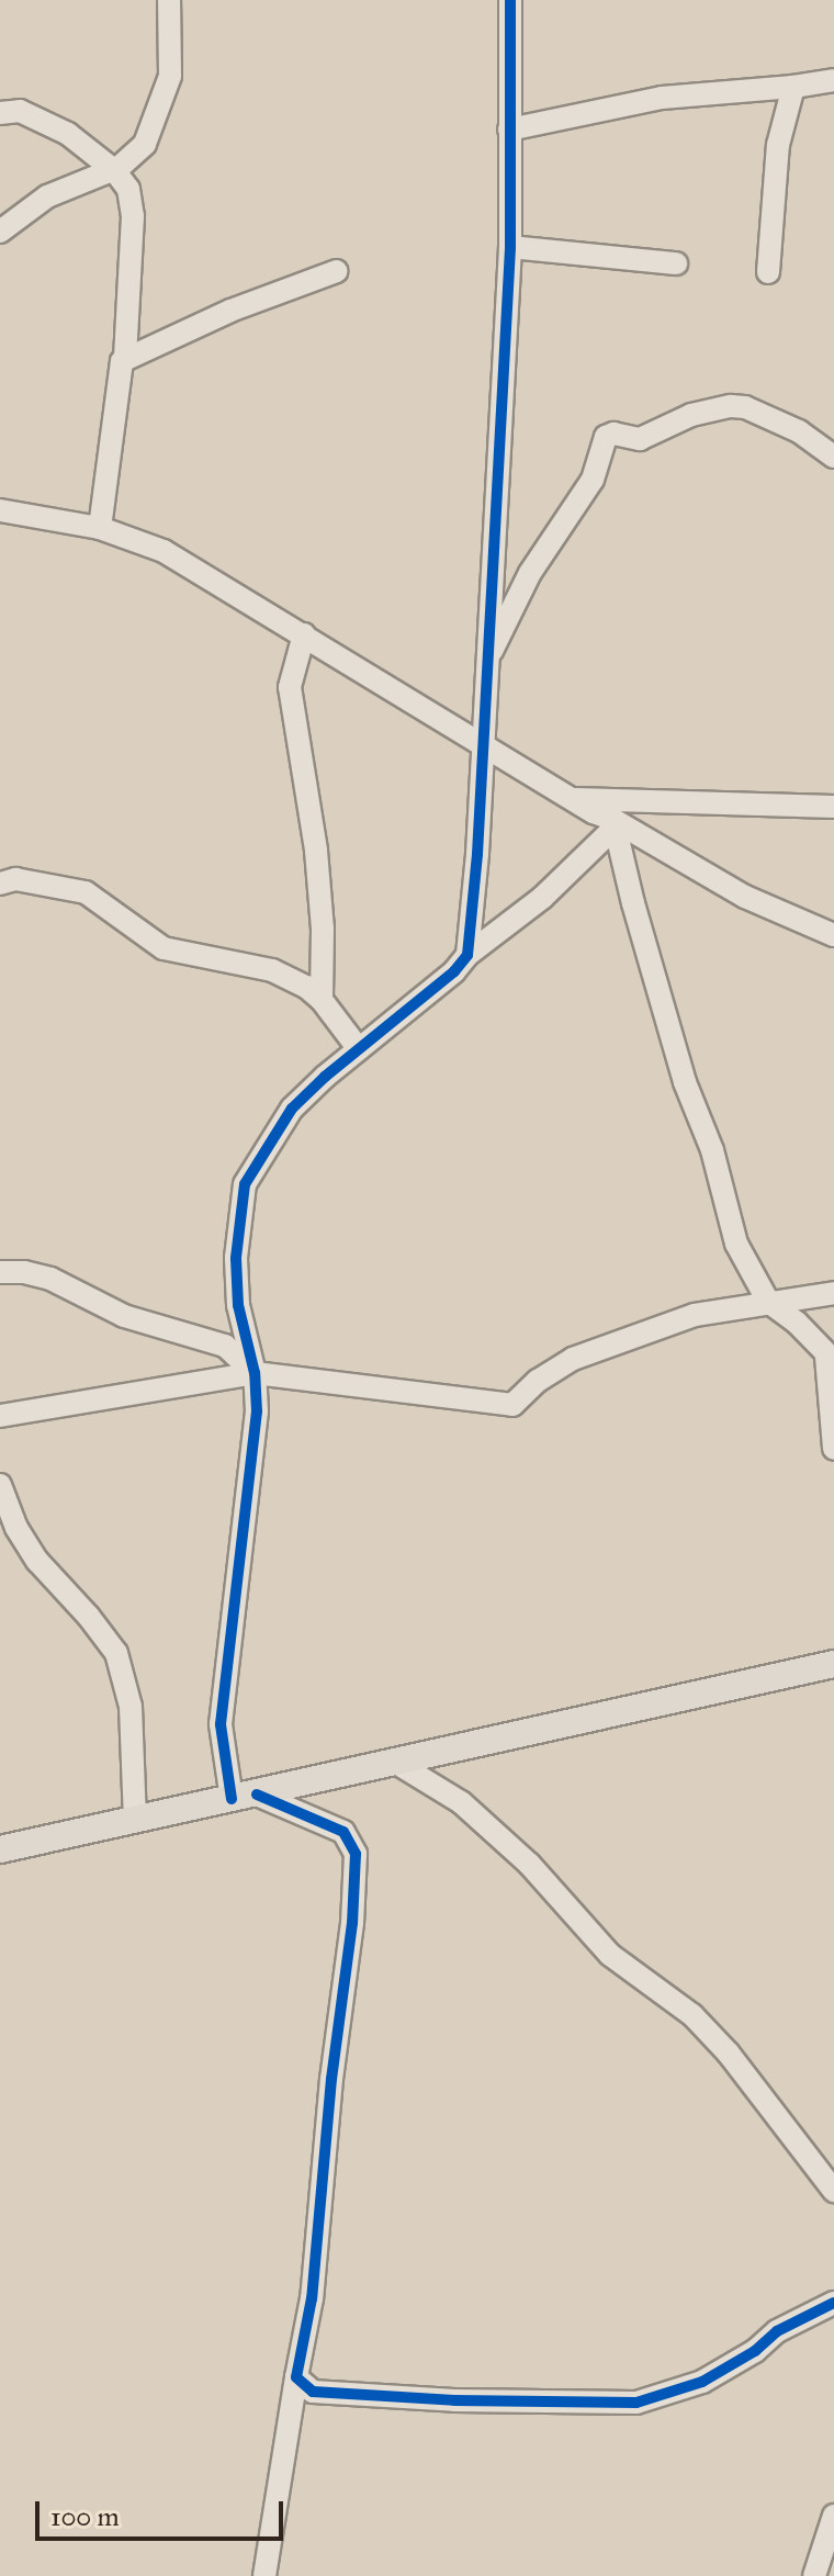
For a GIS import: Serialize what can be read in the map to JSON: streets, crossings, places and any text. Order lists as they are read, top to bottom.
{
  "scale_bar": "100 m"
}
